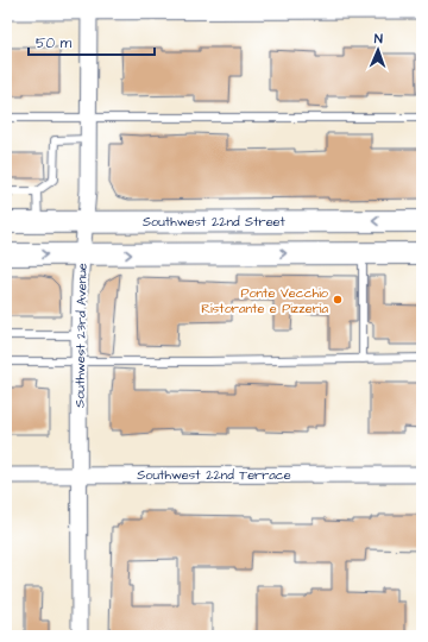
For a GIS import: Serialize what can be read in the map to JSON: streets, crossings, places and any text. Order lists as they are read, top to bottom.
{
  "streets": {
    "main road": ["Southwest 22nd Street"],
    "street": ["Southwest 23rd Avenue", "Southwest 22nd Terrace"]
  },
  "crossings": [
    ["Southwest 22nd Street", "Southwest 23rd Avenue"],
    ["Southwest 23rd Avenue", "Southwest 22nd Terrace"]
  ],
  "places": ["Ponte Vecchio Ristorante e Pizzeria"],
  "scale_bar": "50 m",
  "north": "top"
}
